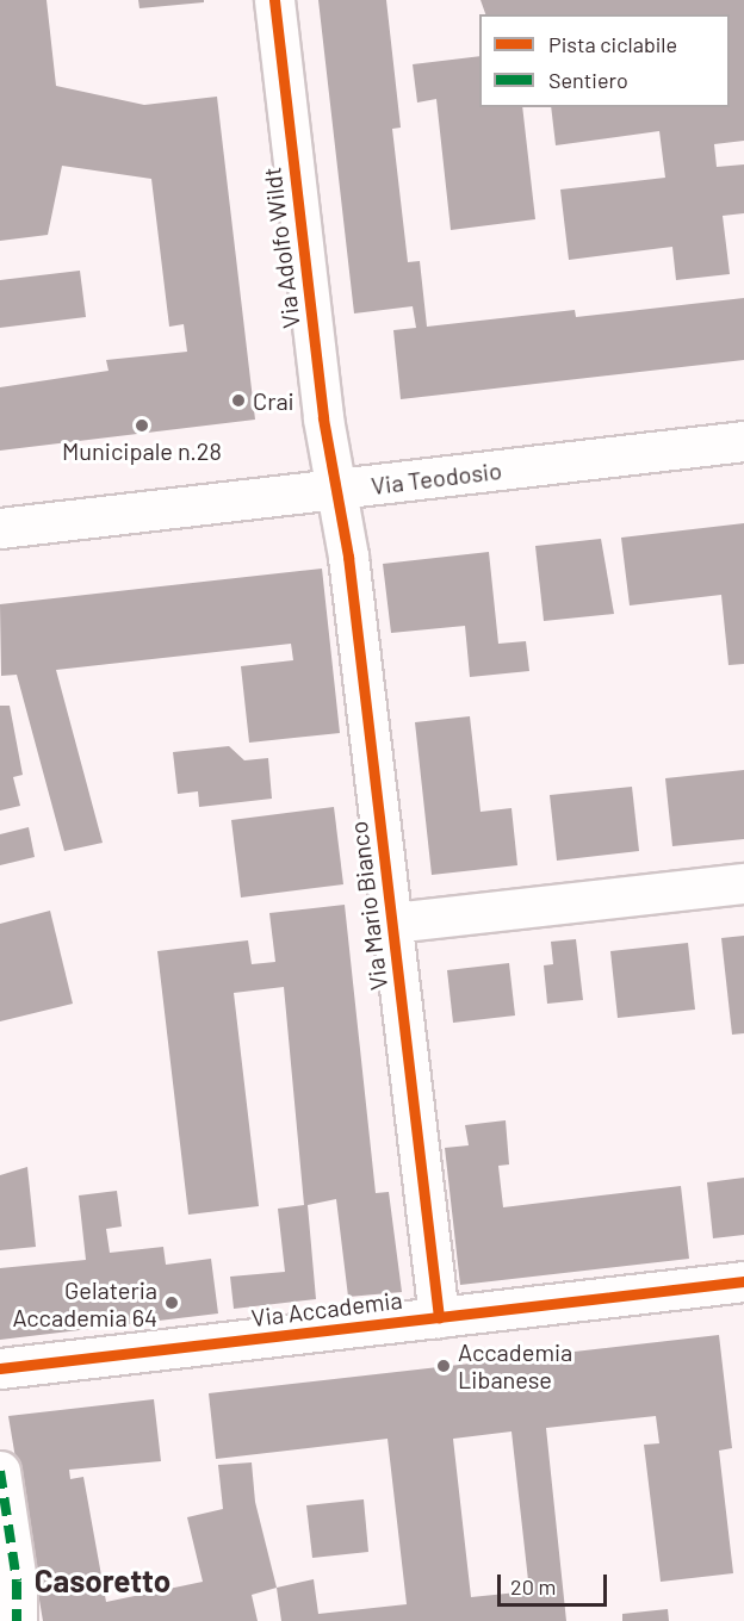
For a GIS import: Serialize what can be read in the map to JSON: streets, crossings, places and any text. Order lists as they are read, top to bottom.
{
  "streets": {
    "street": [
      "Via Adolfo Wildt",
      "Via Teodosio",
      "Via Mario Bianco",
      "Via Accademia"
    ]
  },
  "crossings": [
    ["Via Adolfo Wildt", "Via Teodosio"],
    ["Via Adolfo Wildt", "Via Mario Bianco"],
    ["Via Teodosio", "Via Mario Bianco"],
    ["Via Mario Bianco", "Via Accademia"]
  ],
  "districts": ["Casoretto"],
  "places": [
    "Crai",
    "Municipale n.28",
    "Gelateria Accademia 64",
    "Accademia Libanese"
  ],
  "legend": ["Pista ciclabile", "Sentiero"],
  "scale_bar": "20 m"
}
